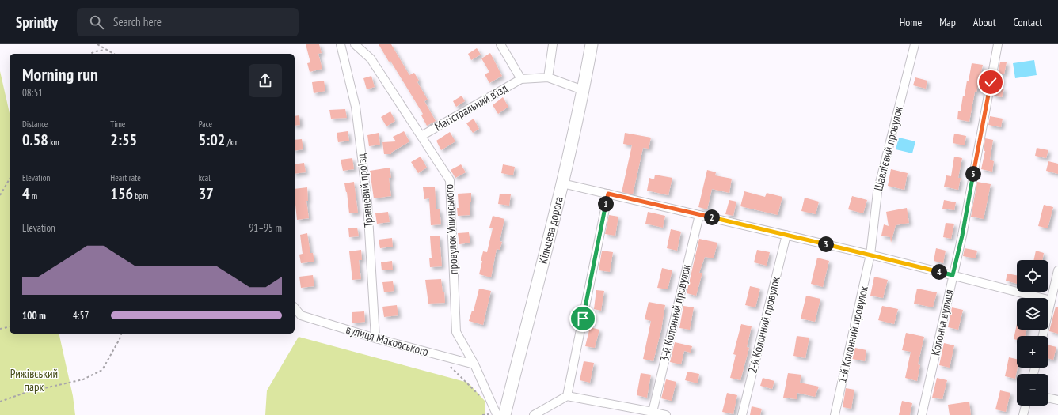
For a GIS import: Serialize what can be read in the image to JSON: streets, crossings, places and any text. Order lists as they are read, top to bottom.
{
  "streets": {
    "highway": ["Кільцева дорога"],
    "street": [
      "Магістральний в’їзд",
      "Шавлієвий провулок",
      "Травневий проїзд",
      "провулок Ушинського",
      "3-й Колонний провулок",
      "Колонна вулиця",
      "2-й Колонний провулок",
      "1-й Колонний провулок",
      "вулиця Маковського"
    ]
  },
  "crossings": [
    ["Магістральний в’їзд", "провулок Ушинського"],
    ["Шавлієвий провулок", "1-й Колонний провулок"],
    ["Травневий проїзд", "вулиця Маковського"],
    ["провулок Ушинського", "вулиця Маковського"]
  ],
  "parks": ["Рижівський парк"],
  "page": {
    "header": "Sprintly",
    "search": "Search here",
    "nav": [
      "Home",
      "Map",
      "About",
      "Contact"
    ],
    "heading": ["Morning run", "08:51"],
    "stats": [
      ["Distance", "0.58 km"],
      ["Time", "2:55"],
      ["Pace", "5:02 /km"],
      ["Elevation", "4 m"],
      ["Heart rate", "156 bpm"],
      ["kcal", "37"]
    ],
    "pins": [
      "5",
      "1",
      "2",
      "3",
      "4"
    ],
    "chart": ["Elevation", "91–95 m"],
    "map_buttons": ["+", "−"],
    "list": [
      {
        "name": "100 m",
        "note": "4:57"
      }
    ]
  }
}
